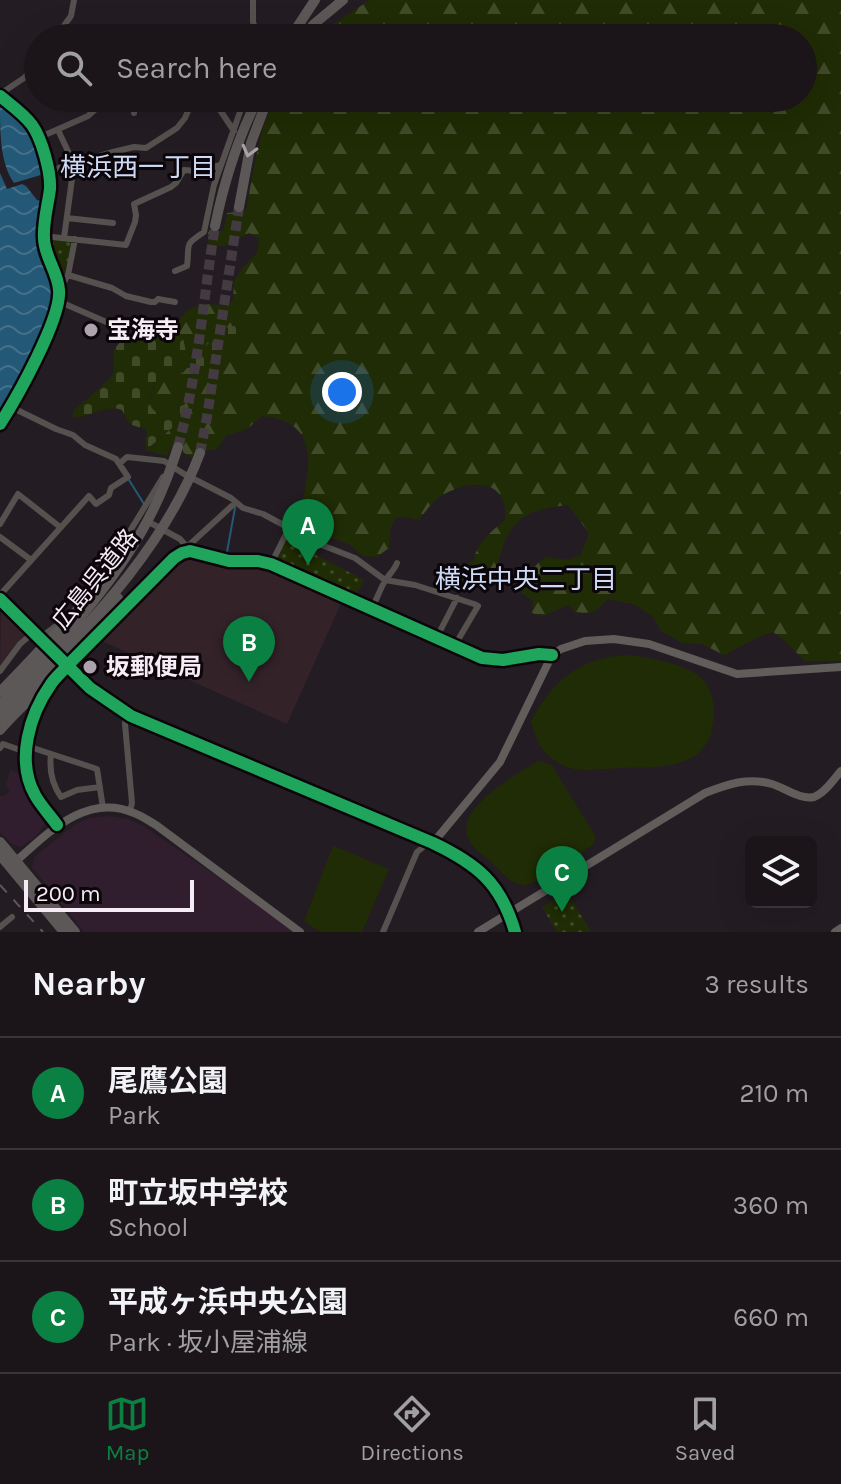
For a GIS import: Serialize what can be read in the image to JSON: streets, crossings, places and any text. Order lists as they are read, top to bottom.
{
  "streets": {
    "highway": ["広島呉道路"]
  },
  "districts": ["横浜西一丁目", "横浜中央二丁目"],
  "places": ["宝海寺", "坂郵便局"],
  "scale_bar": "200 m",
  "page": {
    "search": "Search here",
    "pins": ["A", "B", "C"],
    "scale": "200 m",
    "heading": ["Nearby", "3 results"],
    "list": [
      {
        "mark": "A",
        "name": "尾鷹公園",
        "note": "Park",
        "value": "210 m"
      },
      {
        "mark": "B",
        "name": "町立坂中学校",
        "note": "School",
        "value": "360 m"
      },
      {
        "mark": "C",
        "name": "平成ヶ浜中央公園",
        "note": "Park · 坂小屋浦線",
        "value": "660 m"
      }
    ],
    "nav": ["Map", "Directions", "Saved"]
  }
}
